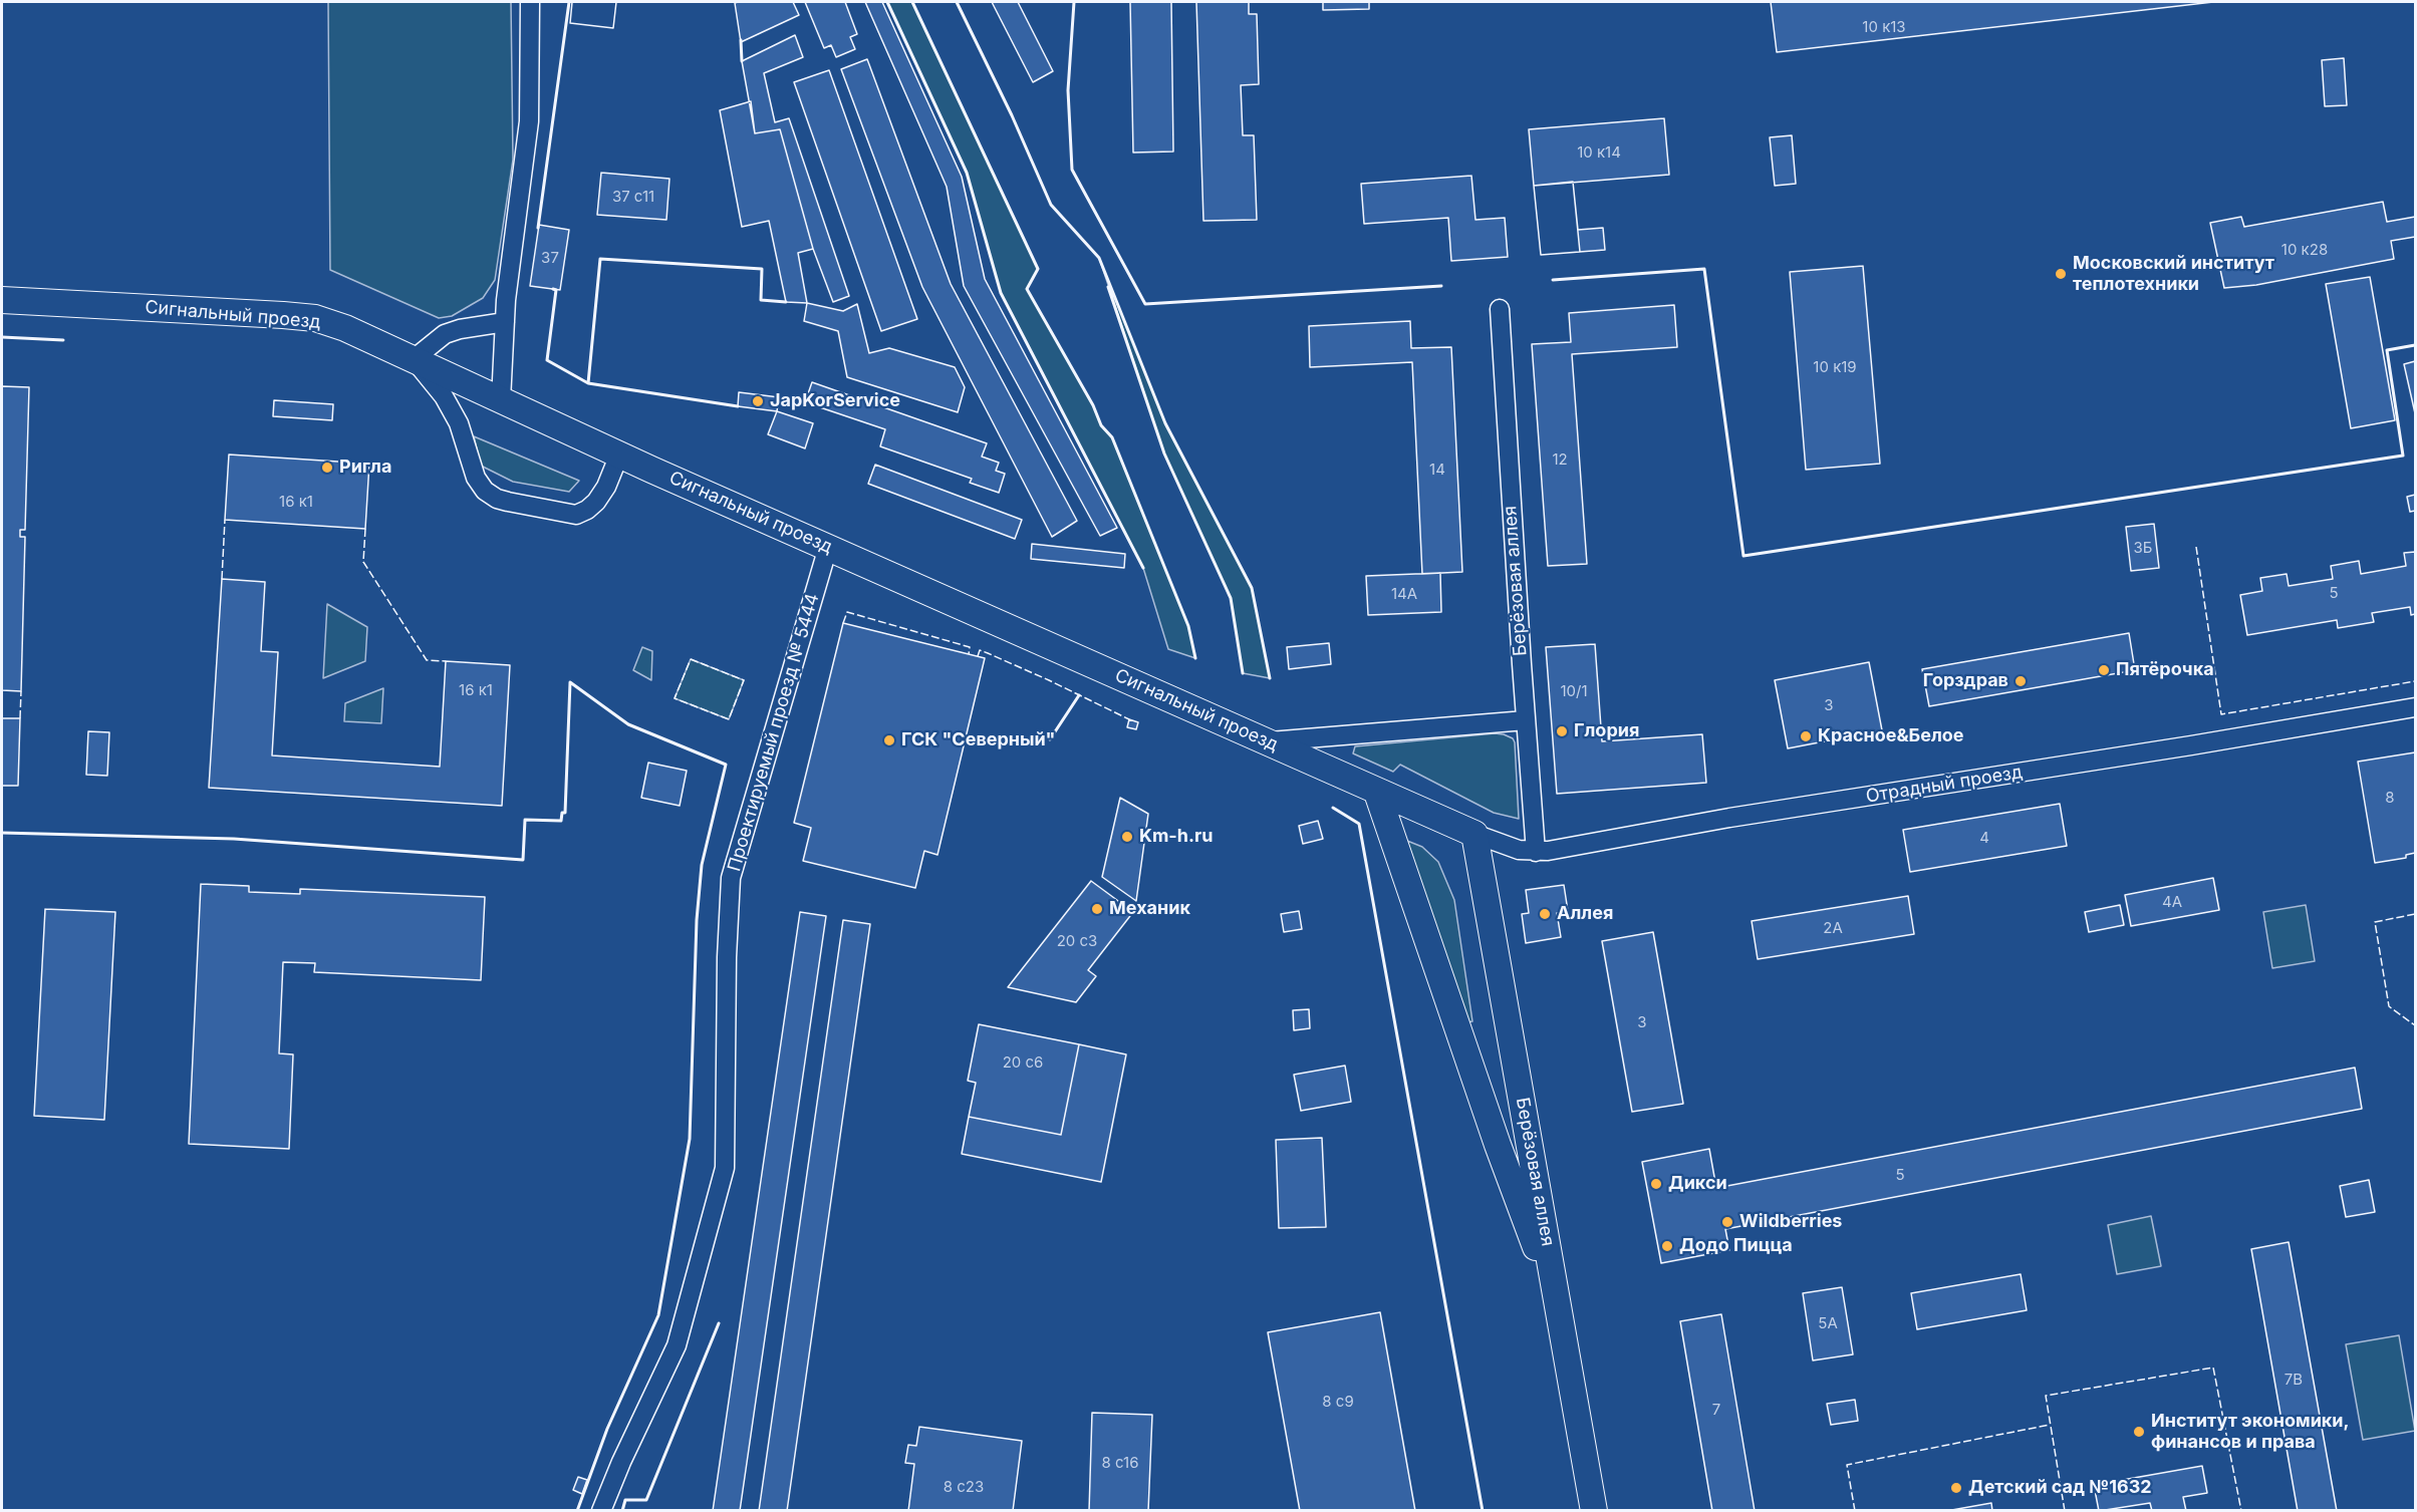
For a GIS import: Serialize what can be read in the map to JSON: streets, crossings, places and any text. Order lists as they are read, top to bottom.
{
  "streets": {
    "main road": ["Сигнальный проезд", "Берёзовая аллея"],
    "street": ["Проектируемый проезд № 5444", "Отрадный проезд"]
  },
  "crossings": [
    ["Сигнальный проезд", "Берёзовая аллея"],
    ["Сигнальный проезд", "Проектируемый проезд № 5444"],
    ["Сигнальный проезд", "Отрадный проезд"],
    ["Берёзовая аллея", "Отрадный проезд"]
  ],
  "places": [
    "Московский институт теплотехники",
    "JapKorService",
    "Ригла",
    "Пятёрочка",
    "Горздрав",
    "Глория",
    "Красное&Белое",
    "ГСК \"Северный\"",
    "Km-h.ru",
    "Механик",
    "Аллея",
    "Дикси",
    "Wildberries",
    "Додо Пицца",
    "Институт экономики, финансов и права",
    "Детский сад №1632"
  ],
  "house_numbers": [
    "10 к13",
    "10 к14",
    "37 с11",
    "10 к28",
    "37",
    "10 к19",
    "12",
    "14",
    "16 к1",
    "3Б",
    "5",
    "14А",
    "16 к1",
    "10/1",
    "3",
    "8",
    "4",
    "4А",
    "2А",
    "20 с3",
    "3",
    "20 с6",
    "5",
    "5А",
    "7В",
    "8 с9",
    "7",
    "8 с16",
    "8 с23"
  ]
}
